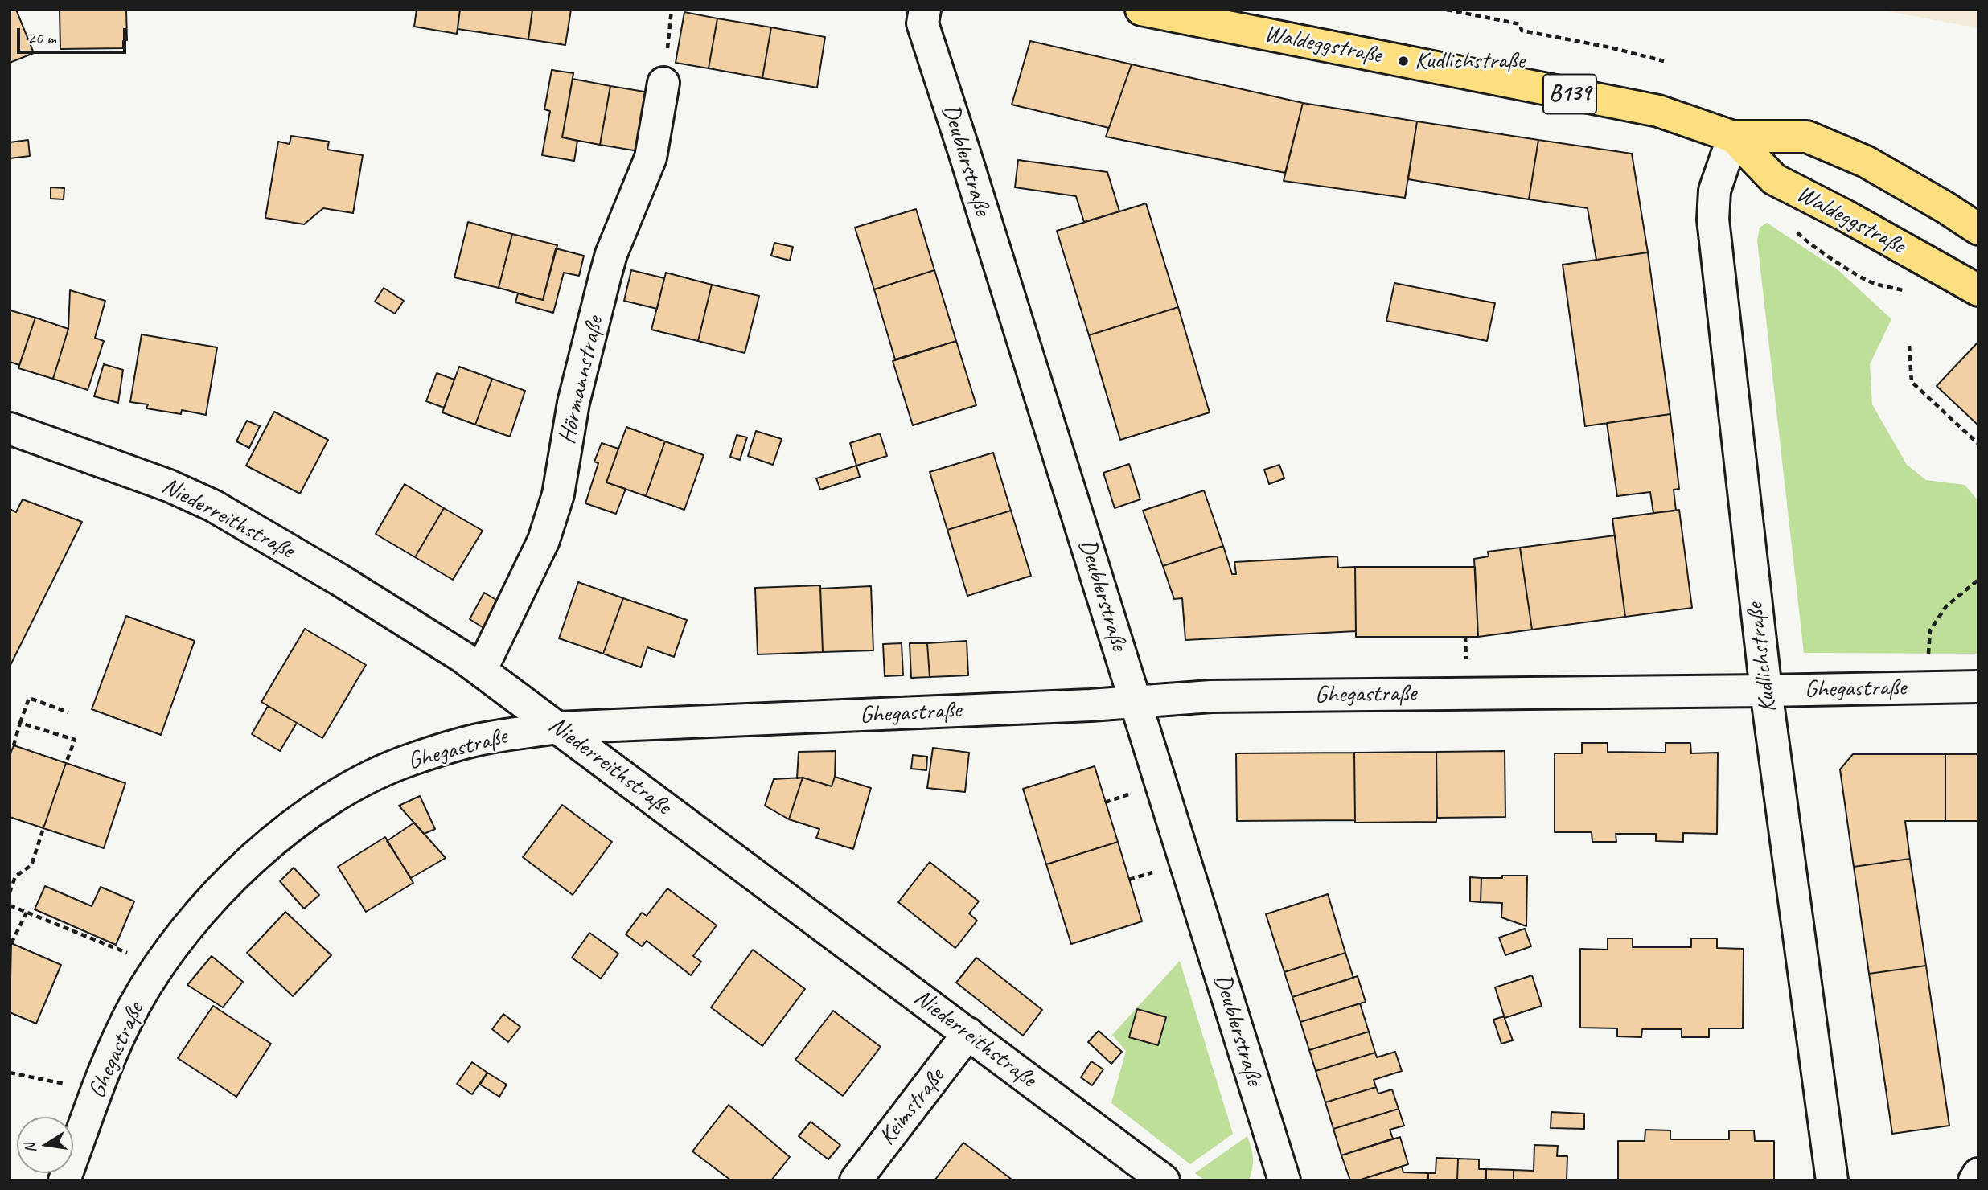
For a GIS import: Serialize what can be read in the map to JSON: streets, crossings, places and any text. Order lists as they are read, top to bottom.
{
  "streets": {
    "main road": ["Waldeggstraße", "B139"],
    "street": [
      "Deublerstraße",
      "Hörmannstraße",
      "Niederreithstraße",
      "Kudlichstraße",
      "Ghegastraße",
      "Keimstraße"
    ]
  },
  "crossings": [
    ["Waldeggstraße", "Kudlichstraße"],
    ["Deublerstraße", "Ghegastraße"],
    ["Hörmannstraße", "Niederreithstraße"],
    ["Niederreithstraße", "Ghegastraße"],
    ["Niederreithstraße", "Keimstraße"],
    ["Kudlichstraße", "Ghegastraße"]
  ],
  "places": ["Kudlichstraße"],
  "scale_bar": "20 m",
  "north": "left"
}
